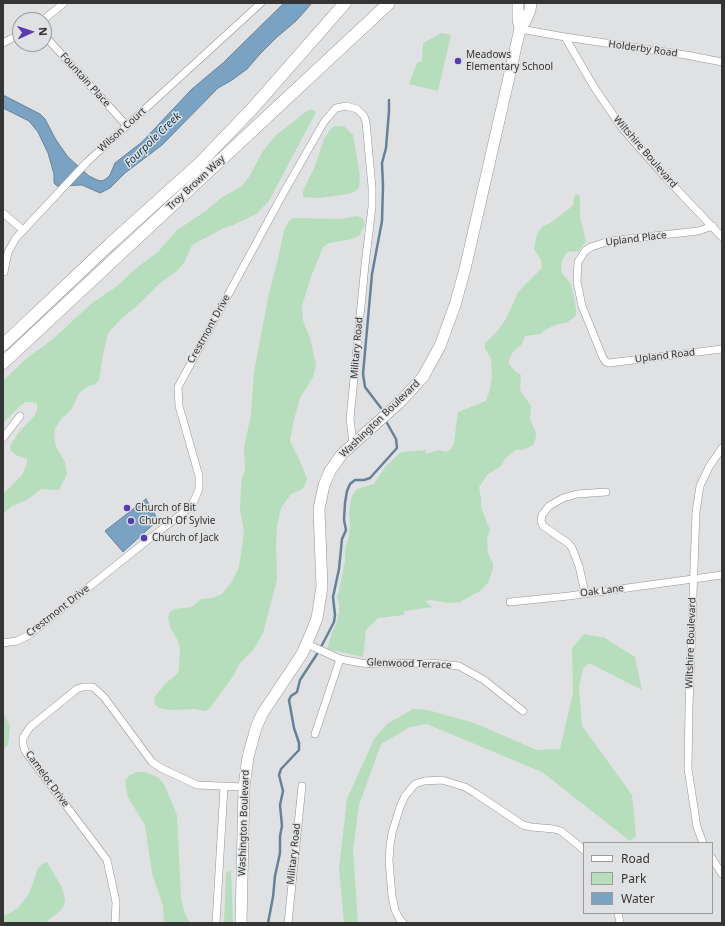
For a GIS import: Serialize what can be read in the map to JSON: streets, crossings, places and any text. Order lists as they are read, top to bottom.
{
  "streets": {
    "main road": ["Troy Brown Way"],
    "street": [
      "Holderby Road",
      "Fountain Place",
      "Wilson Court",
      "Wiltshire Boulevard",
      "Upland Place",
      "Crestmont Drive",
      "Military Road",
      "Upland Road",
      "Washington Boulevard",
      "Oak Lane",
      "Glenwood Terrace",
      "Camelot Drive"
    ]
  },
  "crossings": [
    ["Holderby Road", "Wiltshire Boulevard"],
    ["Fountain Place", "Wilson Court"],
    ["Wiltshire Boulevard", "Upland Place"],
    ["Wiltshire Boulevard", "Oak Lane"],
    ["Upland Place", "Upland Road"],
    ["Crestmont Drive", "Military Road"],
    ["Military Road", "Washington Boulevard"],
    ["Washington Boulevard", "Glenwood Terrace"],
    ["Washington Boulevard", "Camelot Drive"]
  ],
  "water": ["Fourpole Creek"],
  "places": [
    "Meadows Elementary School",
    "Church of Bit",
    "Church Of Sylvie",
    "Church of Jack"
  ],
  "legend": ["Road", "Park", "Water"],
  "north": "right"
}
